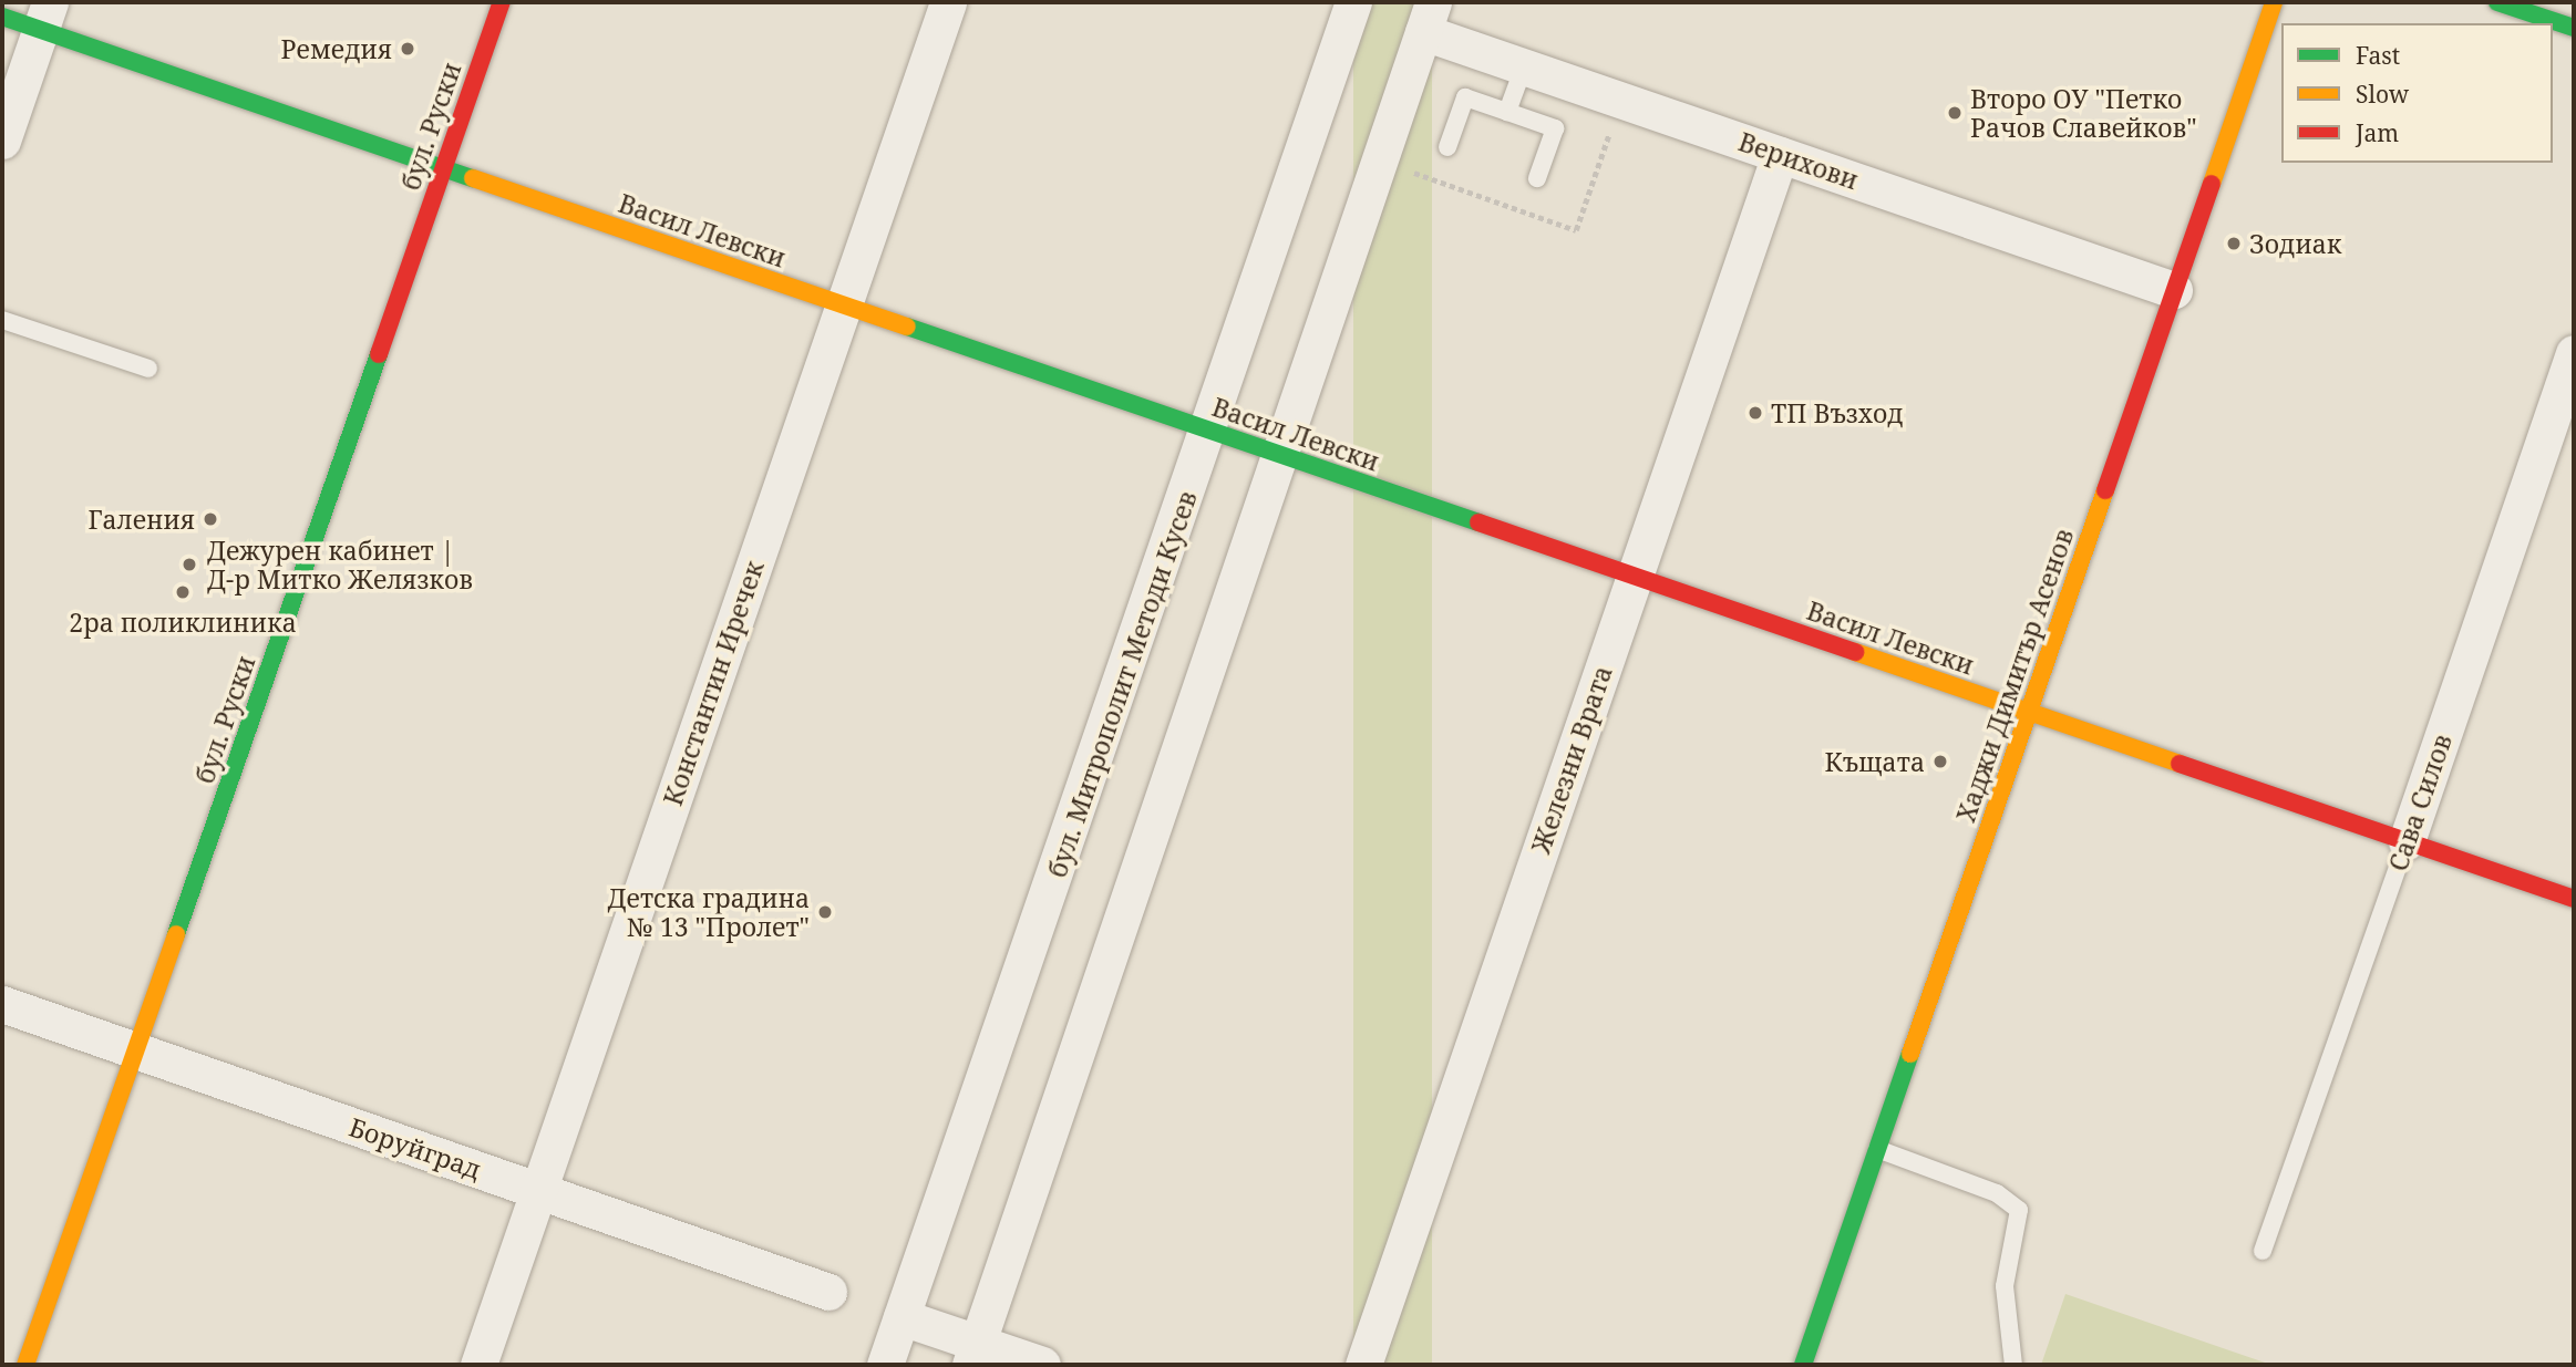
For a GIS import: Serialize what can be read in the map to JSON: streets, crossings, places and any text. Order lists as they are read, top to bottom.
{
  "streets": {
    "street": [
      "бул. Руски",
      "Верихови",
      "Васил Левски",
      "Хаджи Димитър Асенов",
      "Константин Иречек",
      "бул. Митрополит Методи Кусев",
      "Железни Врата",
      "Сава Силов",
      "Боруйград"
    ]
  },
  "crossings": [
    ["бул. Руски", "Васил Левски"],
    ["бул. Руски", "Боруйград"],
    ["Верихови", "Хаджи Димитър Асенов"],
    ["Верихови", "Железни Врата"],
    ["Васил Левски", "Хаджи Димитър Асенов"],
    ["Васил Левски", "Константин Иречек"],
    ["Васил Левски", "бул. Митрополит Методи Кусев"],
    ["Васил Левски", "Железни Врата"],
    ["Васил Левски", "Сава Силов"],
    ["Константин Иречек", "Боруйград"]
  ],
  "places": [
    "Ремедия",
    "Второ ОУ \"Петко Рачов Славейков\"",
    "Зодиак",
    "ТП Възход",
    "Галения",
    "Дежурен кабинет | Д-р Митко Желязков",
    "2ра поликлиника",
    "Къщата",
    "Детска градина № 13 \"Пролет\""
  ],
  "legend": ["Fast", "Slow", "Jam"]
}
